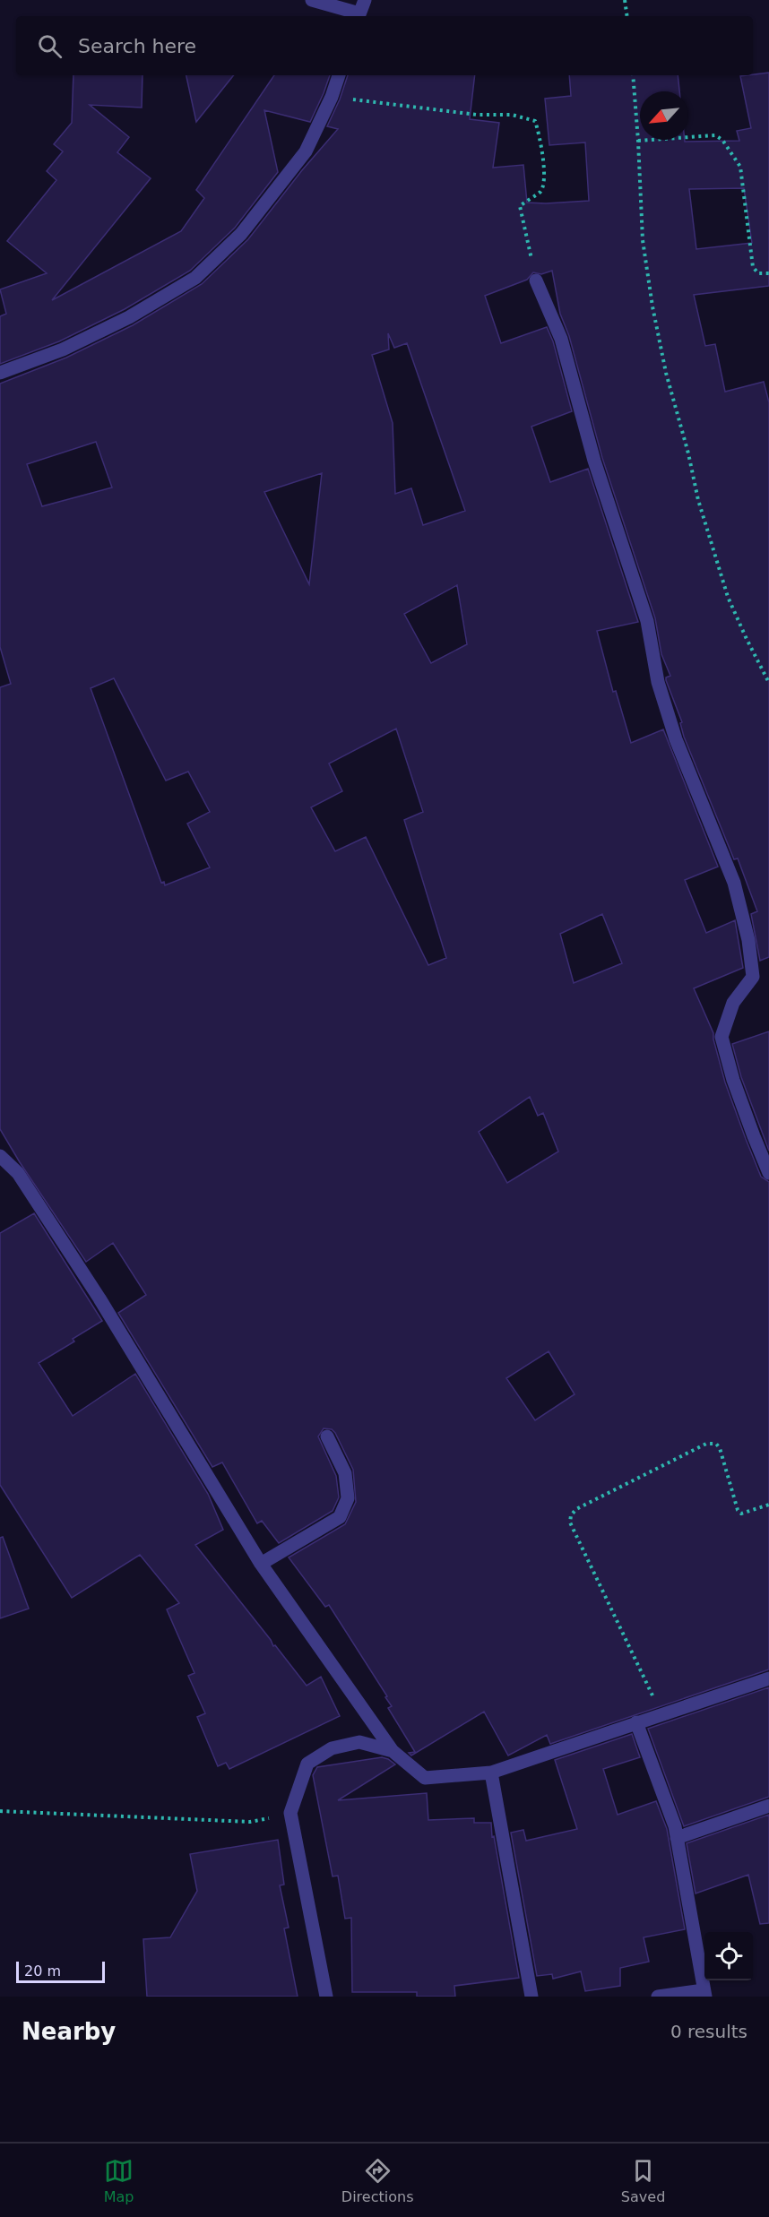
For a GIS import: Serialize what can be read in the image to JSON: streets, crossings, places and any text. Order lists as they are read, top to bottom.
{
  "scale_bar": "20 m",
  "north": "bottom left",
  "page": {
    "search": "Search here",
    "scale": "20 m",
    "heading": ["Nearby", "0 results"],
    "nav": ["Map", "Directions", "Saved"]
  }
}
